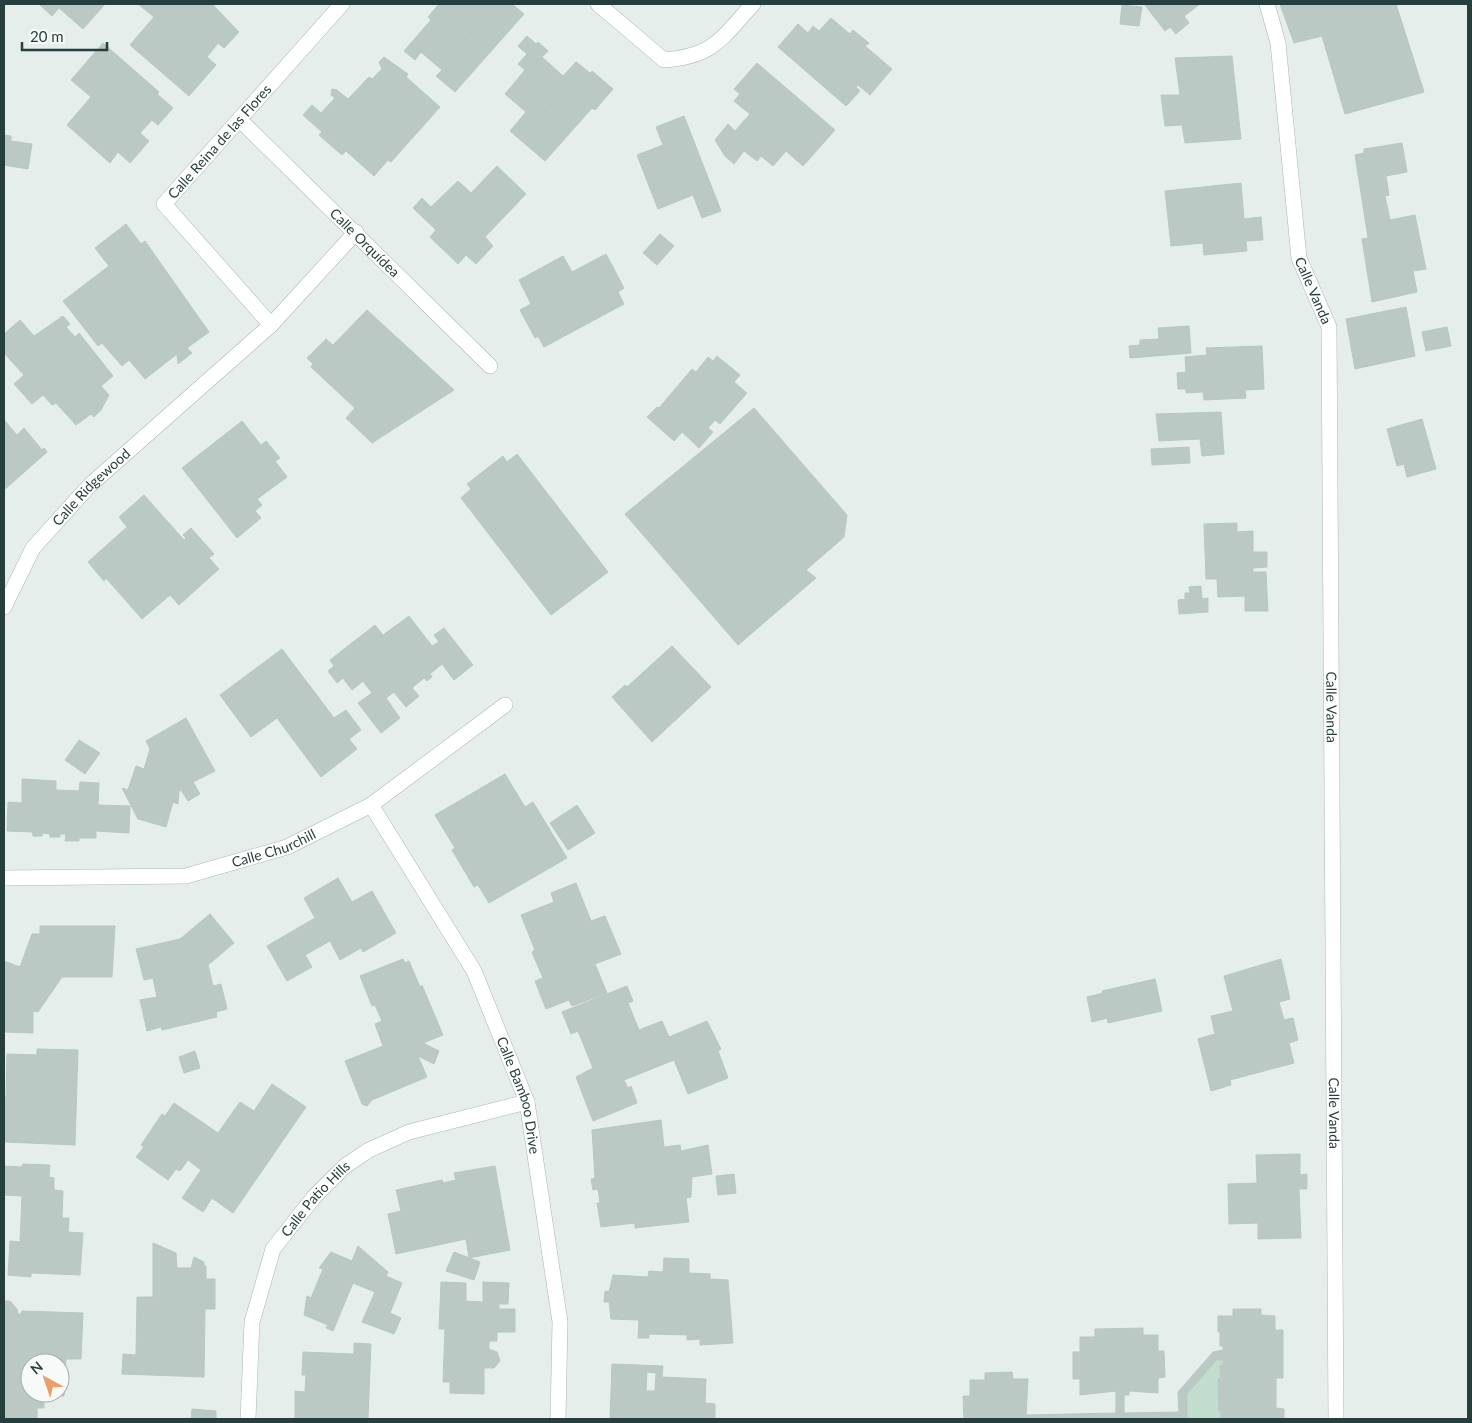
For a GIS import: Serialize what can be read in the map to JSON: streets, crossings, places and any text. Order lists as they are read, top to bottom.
{
  "streets": {
    "street": [
      "Calle Reina de las Flores",
      "Calle Orquídea",
      "Calle Vanda",
      "Calle Ridgewood",
      "Calle Churchill",
      "Calle Bamboo Drive",
      "Calle Patio Hills"
    ]
  },
  "crossings": [
    ["Calle Reina de las Flores", "Calle Orquídea"],
    ["Calle Reina de las Flores", "Calle Ridgewood"],
    ["Calle Churchill", "Calle Bamboo Drive"],
    ["Calle Bamboo Drive", "Calle Patio Hills"]
  ],
  "scale_bar": "20 m",
  "north": "top left"
}
